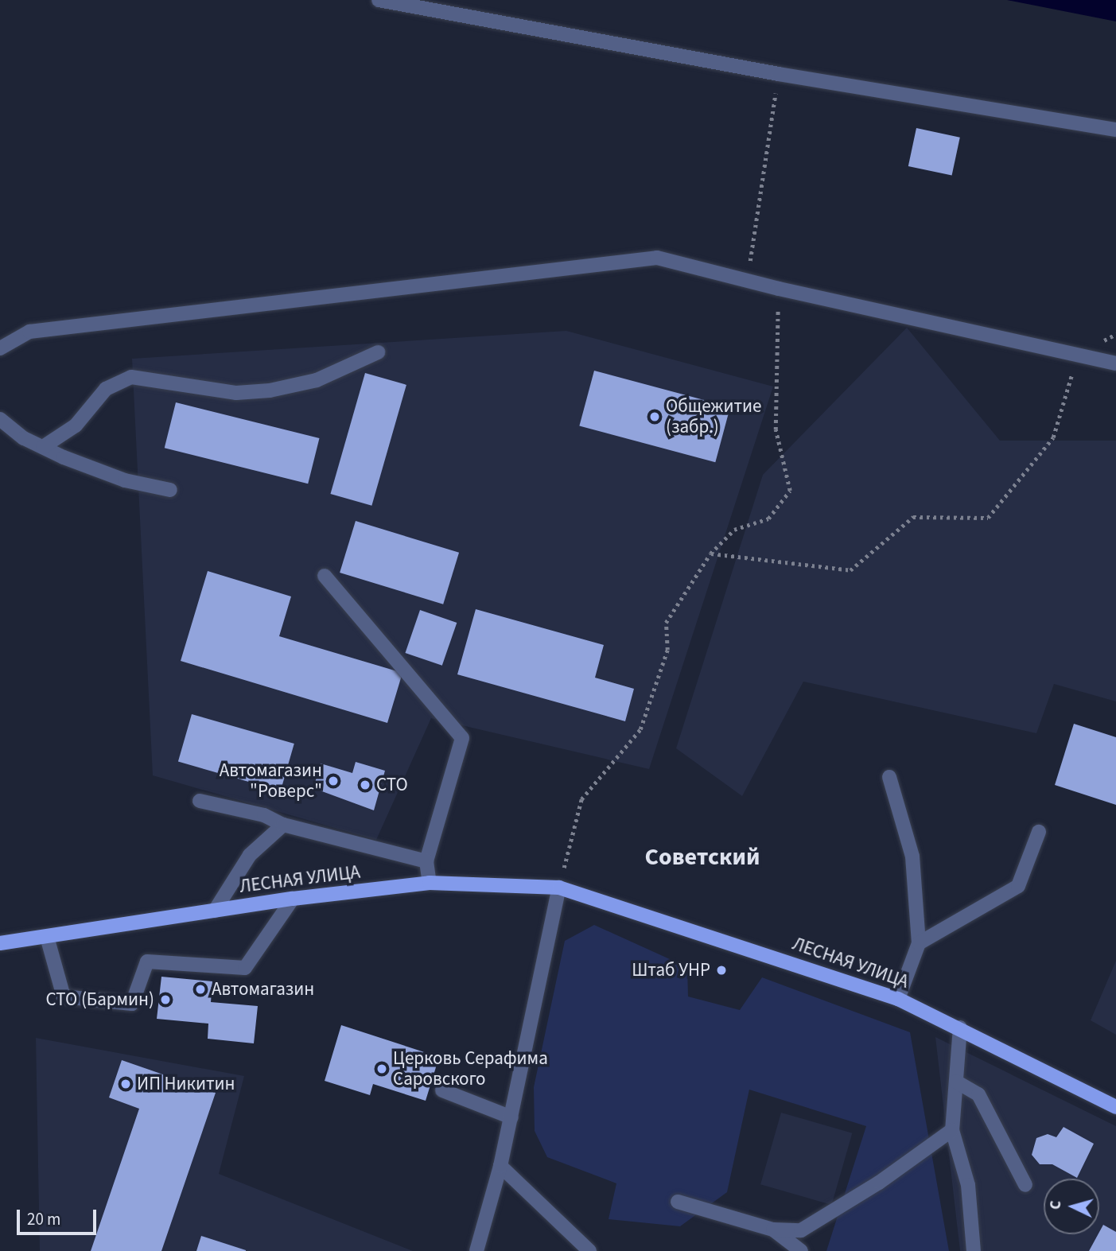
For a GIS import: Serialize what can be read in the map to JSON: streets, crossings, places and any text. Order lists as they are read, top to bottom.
{
  "streets": {
    "main road": ["ЛЕСНАЯ УЛИЦА"]
  },
  "districts": ["Советский"],
  "places": [
    "Общежитие (забр.)",
    "Автомагазин \"Роверс\"",
    "СТО",
    "Штаб УНР",
    "Автомагазин",
    "СТО (Бармин)",
    "Церковь Серафима Саровского",
    "ИП Никитин"
  ],
  "scale_bar": "20 m",
  "north": "left"
}
